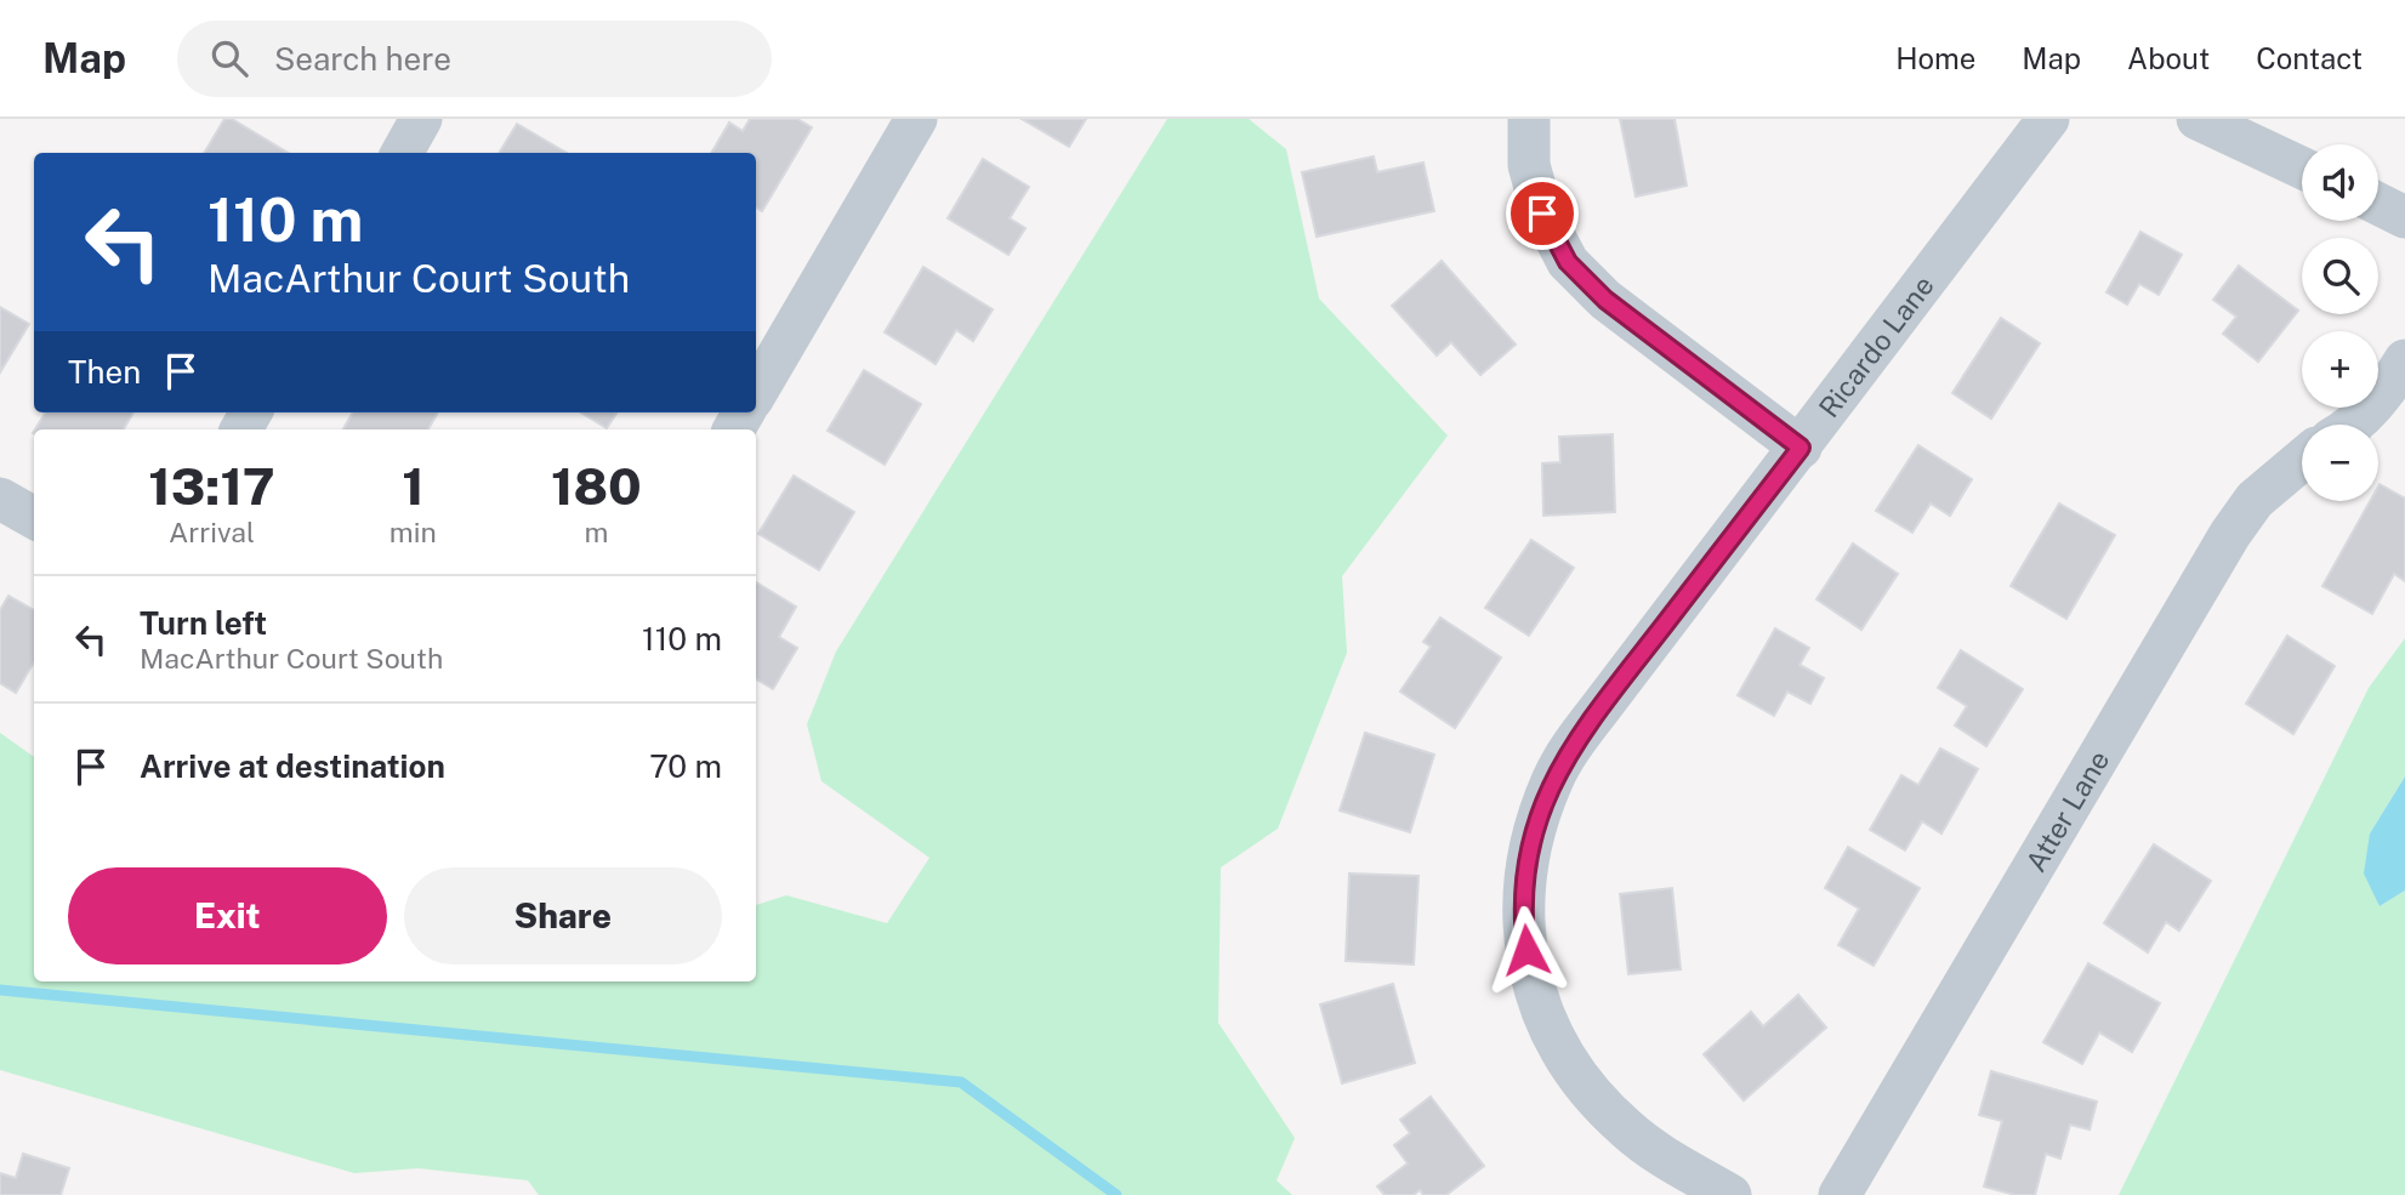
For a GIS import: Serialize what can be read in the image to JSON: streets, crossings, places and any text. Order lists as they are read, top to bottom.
{
  "streets": {
    "street": ["Ricardo Lane", "Atter Lane"]
  },
  "page": {
    "header": "Map",
    "search": "Search here",
    "nav": [
      "Home",
      "Map",
      "About",
      "Contact"
    ],
    "map_buttons": ["+", "−"],
    "turn": ["110 m", "MacArthur Court South"],
    "then": "Then",
    "eta": [
      "13:17",
      "Arrival",
      "1",
      "min",
      "180",
      "m"
    ],
    "list": [
      {
        "name": "Turn left",
        "note": "MacArthur Court South",
        "value": "110 m"
      },
      {
        "name": "Arrive at destination",
        "value": "70 m"
      }
    ],
    "buttons": ["Exit", "Share"]
  }
}
